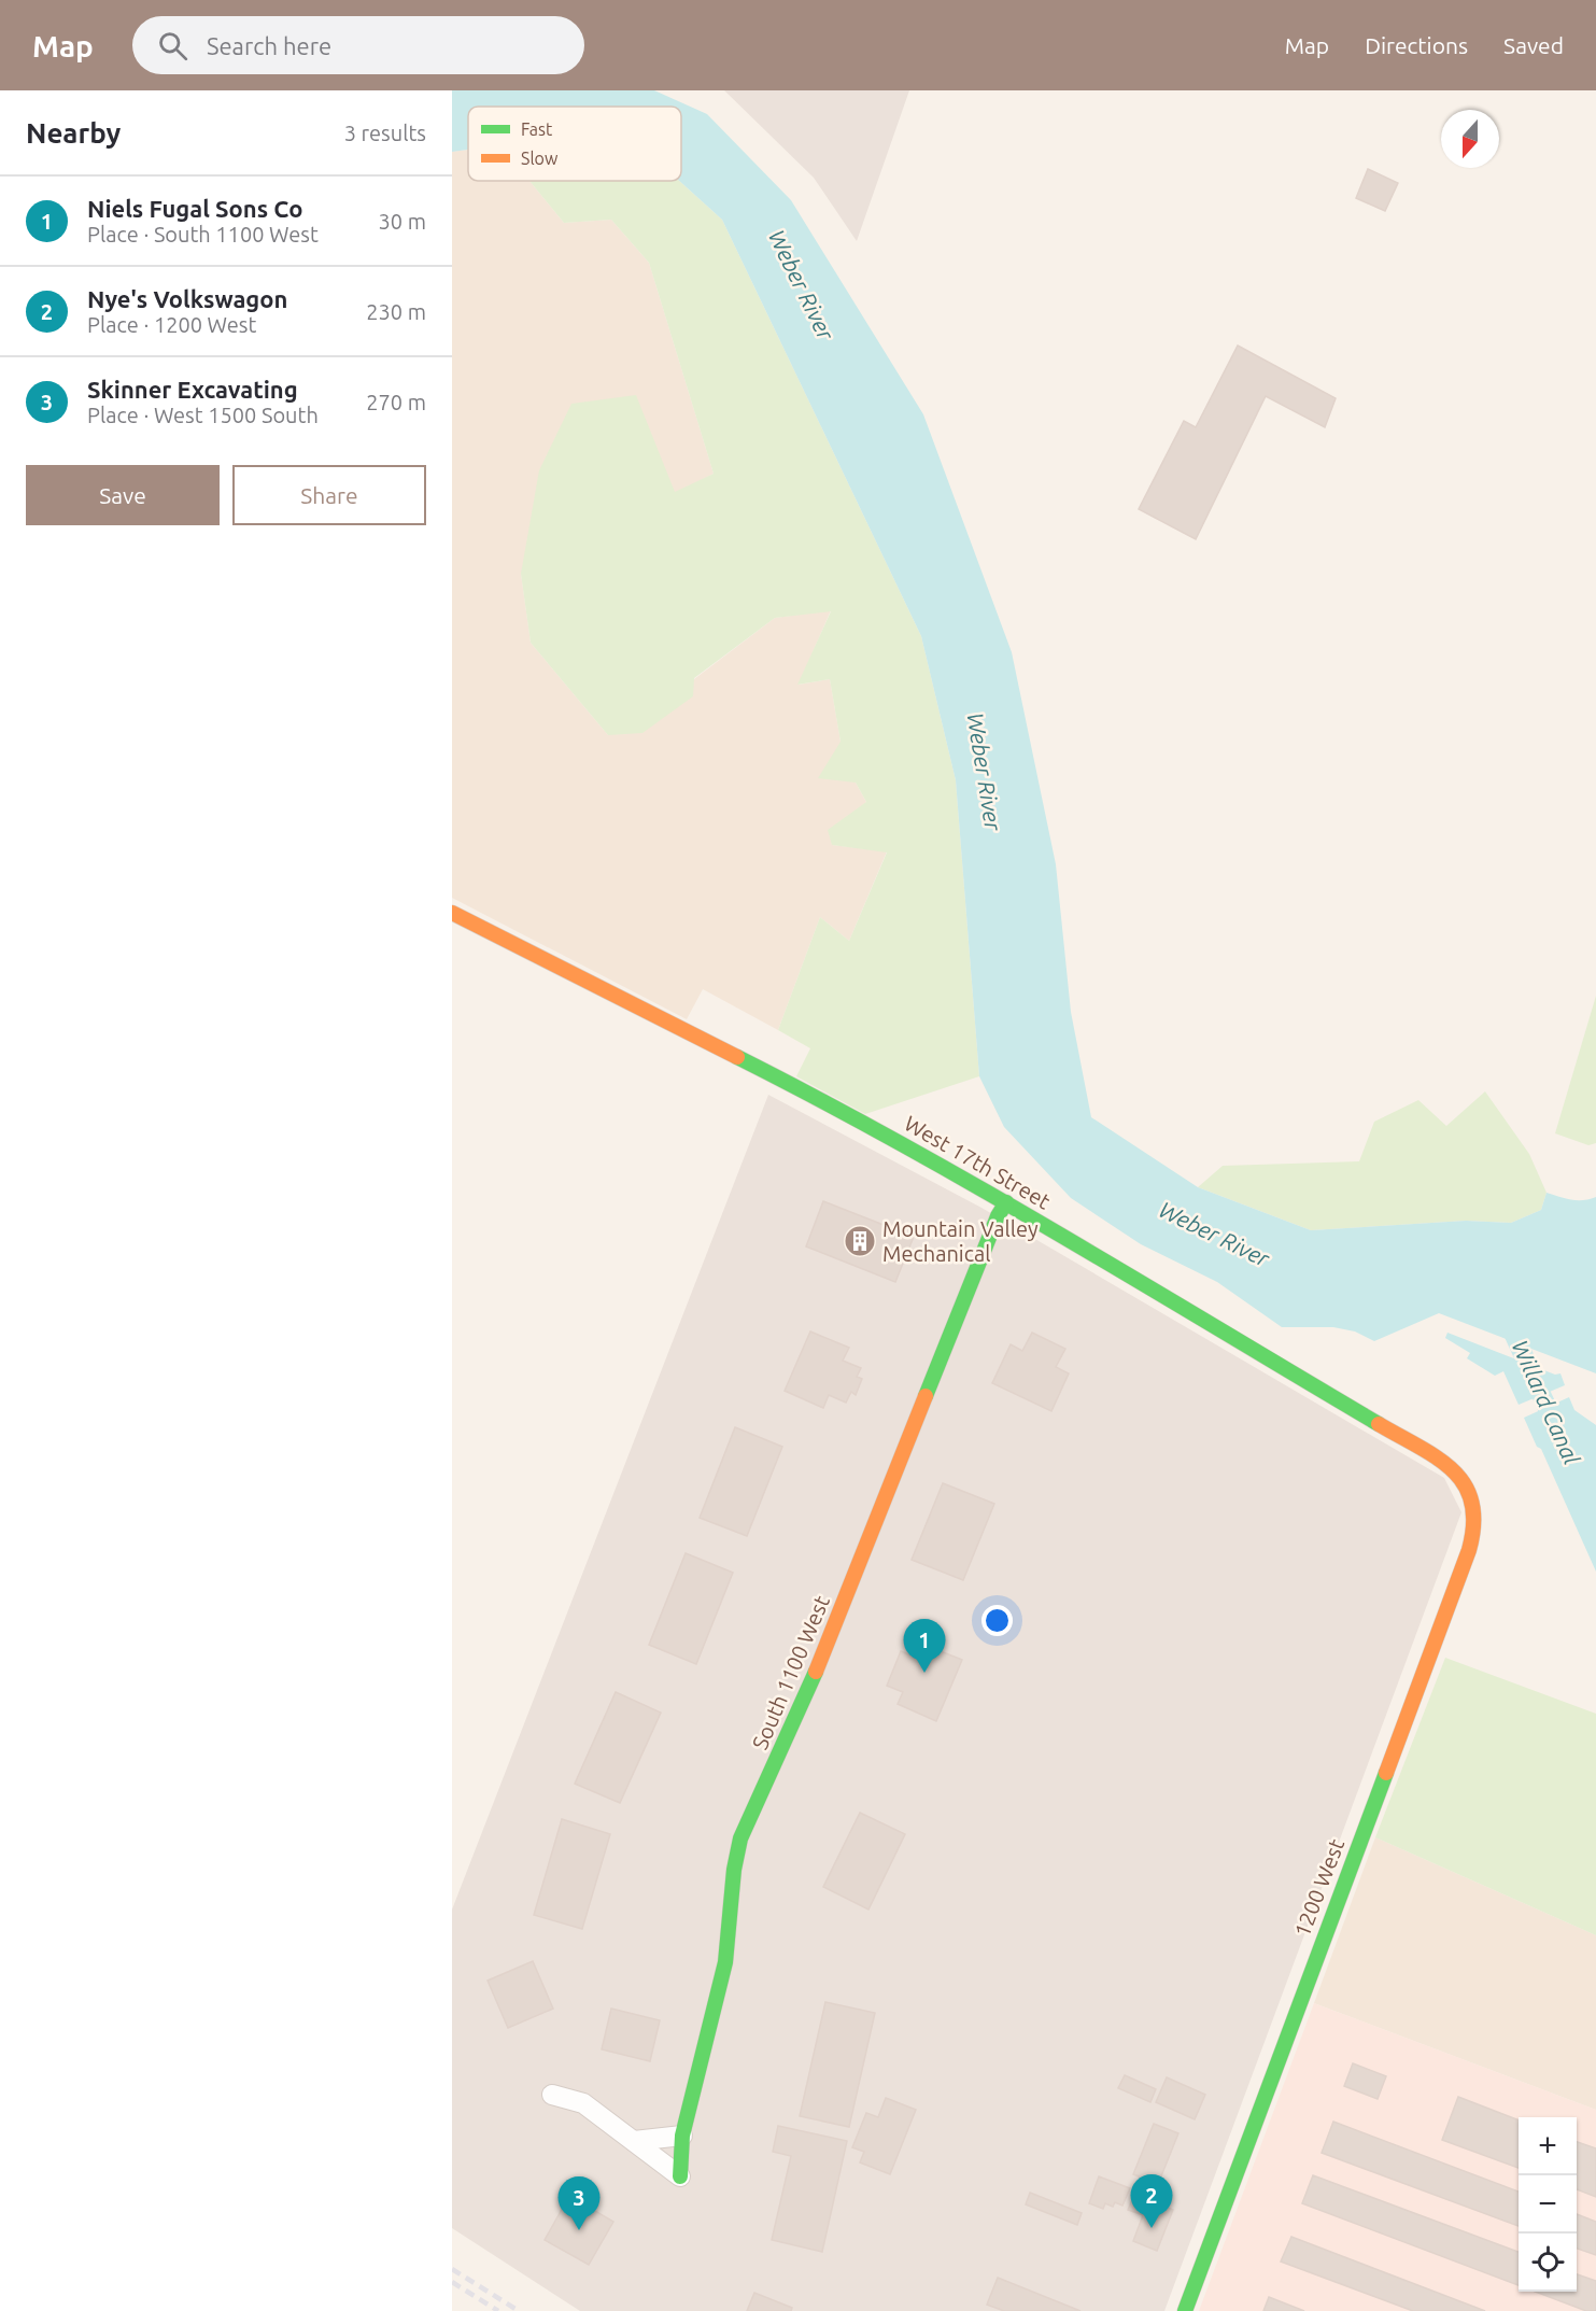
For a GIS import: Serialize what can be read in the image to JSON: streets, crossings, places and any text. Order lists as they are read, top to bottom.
{
  "streets": {
    "street": ["West 17th Street", "South 1100 West", "1200 West"]
  },
  "crossings": [
    ["West 17th Street", "South 1100 West"],
    ["West 17th Street", "1200 West"]
  ],
  "water": ["Weber River", "Willard Canal"],
  "places": {
    "building": ["Mountain Valley Mechanical"]
  },
  "legend": ["Fast", "Slow"],
  "north": "bottom",
  "page": {
    "header": "Map",
    "search": "Search here",
    "nav": ["Map", "Directions", "Saved"],
    "heading": ["Nearby", "3 results"],
    "list": [
      {
        "mark": "1",
        "name": "Niels Fugal Sons Co",
        "note": "Place · South 1100 West",
        "value": "30 m"
      },
      {
        "mark": "2",
        "name": "Nye's Volkswagon",
        "note": "Place · 1200 West",
        "value": "230 m"
      },
      {
        "mark": "3",
        "name": "Skinner Excavating",
        "note": "Place · West 1500 South",
        "value": "270 m"
      }
    ],
    "buttons": ["Save", "Share"],
    "pins": ["1", "2", "3"],
    "map_buttons": ["+", "−"]
  }
}
